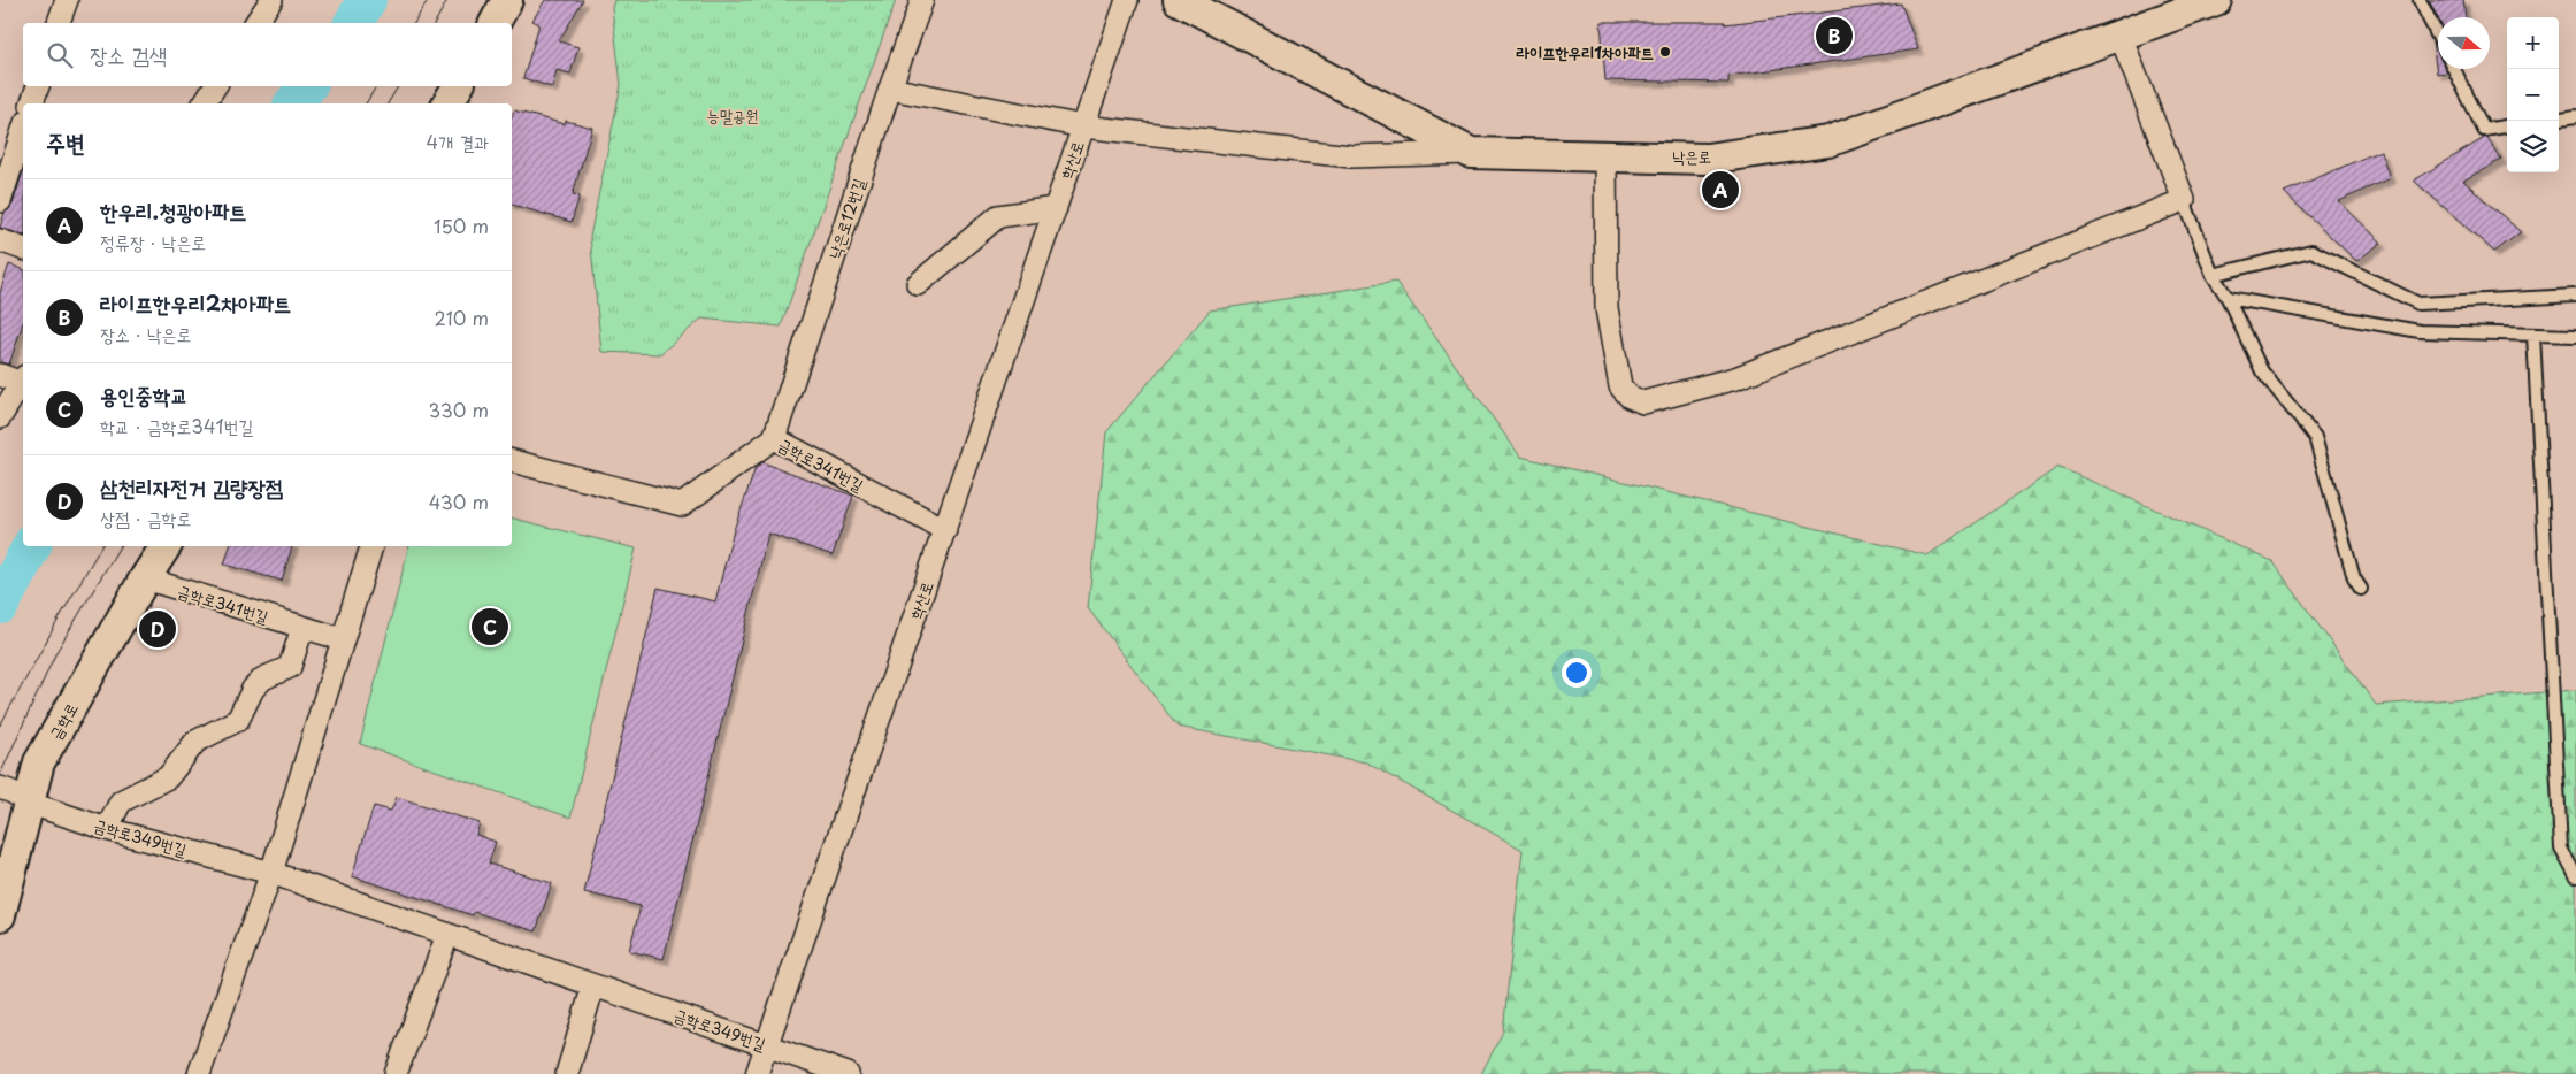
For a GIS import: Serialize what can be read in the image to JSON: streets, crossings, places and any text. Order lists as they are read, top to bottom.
{
  "streets": {
    "main road": ["낙은로", "금학로"],
    "street": [
      "학산로",
      "낙은로12번길",
      "금학로341번길",
      "금학로349번길"
    ]
  },
  "crossings": [
    ["낙은로", "학산로"],
    ["학산로", "금학로341번길"],
    ["학산로", "금학로349번길"],
    ["낙은로12번길", "금학로341번길"],
    ["금학로341번길", "금학로"],
    ["금학로", "금학로349번길"]
  ],
  "parks": ["능말공원"],
  "places": ["라이프한우리1차아파트"],
  "north": "right",
  "page": {
    "pins": [
      "B",
      "A",
      "C",
      "D"
    ],
    "map_buttons": ["+", "−"],
    "search": "장소 검색",
    "heading": ["주변", "4개 결과"],
    "list": [
      {
        "mark": "A",
        "name": "한우리.청광아파트",
        "note": "정류장 · 낙은로",
        "value": "150 m"
      },
      {
        "mark": "B",
        "name": "라이프한우리2차아파트",
        "note": "장소 · 낙은로",
        "value": "210 m"
      },
      {
        "mark": "C",
        "name": "용인중학교",
        "note": "학교 · 금학로341번길",
        "value": "330 m"
      },
      {
        "mark": "D",
        "name": "삼천리자전거 김량장점",
        "note": "상점 · 금학로",
        "value": "430 m"
      }
    ]
  }
}
